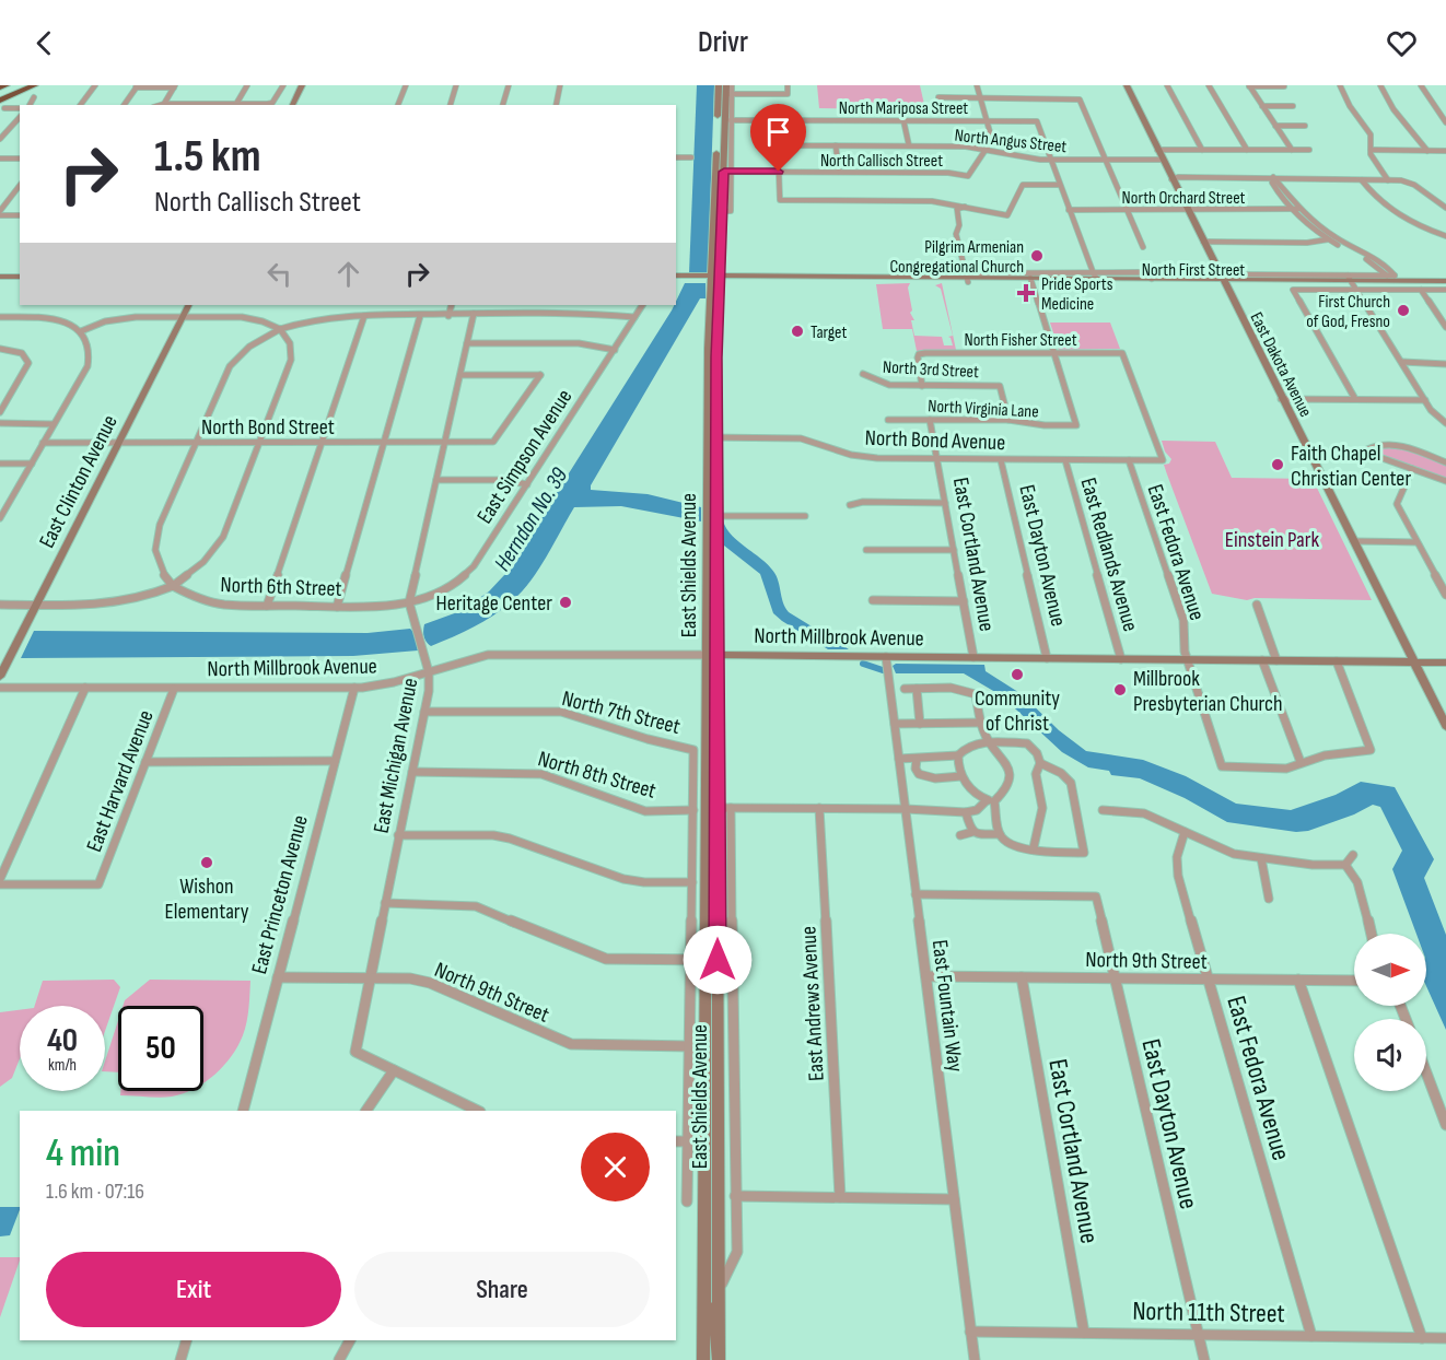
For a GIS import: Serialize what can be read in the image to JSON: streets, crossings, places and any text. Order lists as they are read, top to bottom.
{
  "streets": {
    "main road": [
      "North First Street",
      "East Dakota Avenue",
      "East Clinton Avenue",
      "East Shields Avenue",
      "North Millbrook Avenue"
    ],
    "street": [
      "North Mariposa Street",
      "North Angus Street",
      "North Callisch Street",
      "North Orchard Street",
      "North Fisher Street",
      "North 3rd Street",
      "North Virginia Lane",
      "North Bond Street",
      "North Bond Avenue",
      "East Simpson Avenue",
      "East Fedora Avenue",
      "East Cortland Avenue",
      "East Redlands Avenue",
      "East Dayton Avenue",
      "North 6th Street",
      "North 7th Street",
      "East Michigan Avenue",
      "North 8th Street",
      "East Harvard Avenue",
      "East Princeton Avenue",
      "North 9th Street",
      "East Andrews Avenue",
      "East Fountain Way",
      "North 11th Street"
    ]
  },
  "crossings": [
    ["North Mariposa Street", "North Angus Street"],
    ["North Angus Street", "North Callisch Street"],
    ["North Angus Street", "East Dakota Avenue"],
    ["North Callisch Street", "East Shields Avenue"],
    ["North Orchard Street", "East Dakota Avenue"],
    ["North First Street", "East Dakota Avenue"],
    ["North First Street", "East Shields Avenue"],
    ["North Fisher Street", "North 3rd Street"],
    ["North Fisher Street", "North Virginia Lane"],
    ["North Fisher Street", "North Bond Avenue"],
    ["East Dakota Avenue", "North Millbrook Avenue"],
    ["North 3rd Street", "North Virginia Lane"],
    ["North Virginia Lane", "East Cortland Avenue"],
    ["North Bond Street", "East Clinton Avenue"],
    ["North Bond Avenue", "East Fedora Avenue"],
    ["North Bond Avenue", "East Cortland Avenue"],
    ["North Bond Avenue", "East Redlands Avenue"],
    ["North Bond Avenue", "East Dayton Avenue"],
    ["North Bond Avenue", "East Shields Avenue"],
    ["East Simpson Avenue", "North 6th Street"],
    ["East Simpson Avenue", "East Michigan Avenue"],
    ["East Fedora Avenue", "North Millbrook Avenue"],
    ["East Fedora Avenue", "North 9th Street"],
    ["East Fedora Avenue", "North 11th Street"],
    ["East Cortland Avenue", "North Millbrook Avenue"],
    ["East Cortland Avenue", "North 9th Street"],
    ["East Cortland Avenue", "North 11th Street"],
    ["East Redlands Avenue", "North Millbrook Avenue"],
    ["East Dayton Avenue", "North Millbrook Avenue"],
    ["East Dayton Avenue", "North 9th Street"],
    ["East Dayton Avenue", "East Fountain Way"],
    ["East Dayton Avenue", "North 11th Street"],
    ["East Shields Avenue", "North Millbrook Avenue"],
    ["North 6th Street", "East Michigan Avenue"],
    ["North Millbrook Avenue", "East Michigan Avenue"],
    ["North Millbrook Avenue", "East Harvard Avenue"],
    ["North Millbrook Avenue", "East Princeton Avenue"],
    ["North Millbrook Avenue", "East Fountain Way"],
    ["North 7th Street", "East Michigan Avenue"],
    ["North 7th Street", "North 8th Street"],
    ["East Michigan Avenue", "North 8th Street"],
    ["East Michigan Avenue", "North 9th Street"],
    ["East Princeton Avenue", "North 9th Street"],
    ["North 9th Street", "East Fountain Way"],
    ["East Fountain Way", "North 11th Street"]
  ],
  "water": ["Herndon No. 39"],
  "parks": ["Einstein Park"],
  "places": {
    "other": [
      "Pilgrim Armenian Congregational Church",
      "First Church of God, Fresno",
      "Target",
      "Faith Chapel Christian Center",
      "Heritage Center",
      "Community of Christ",
      "Millbrook Presbyterian Church",
      "Wishon Elementary"
    ],
    "health": ["Pride Sports Medicine"]
  },
  "north": "right",
  "page": {
    "header": "Drivr",
    "turn": ["1.5 km", "North Callisch Street"],
    "speed": "40 km/h",
    "limit": "50",
    "heading": ["4 min", "1.6 km · 07:16"],
    "buttons": ["Exit", "Share"]
  }
}
